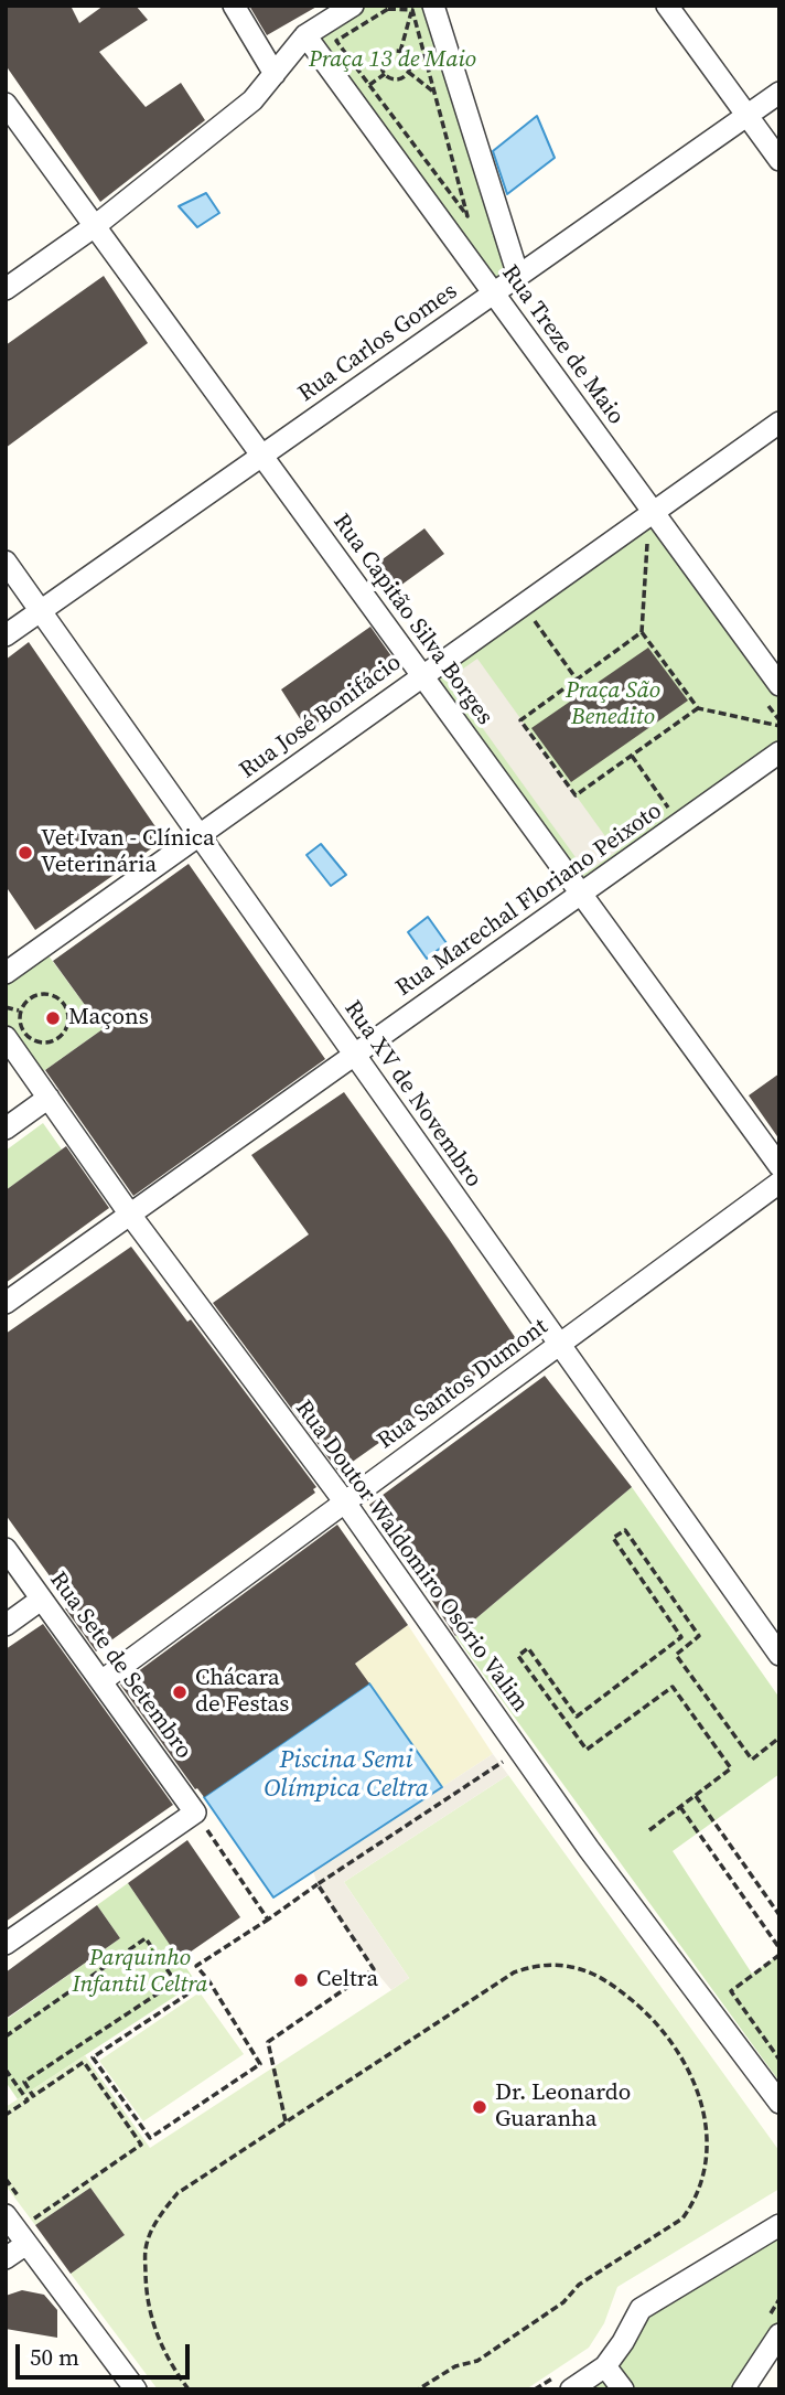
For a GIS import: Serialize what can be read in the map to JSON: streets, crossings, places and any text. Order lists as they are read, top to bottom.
{
  "streets": {
    "street": [
      "Rua Carlos Gomes",
      "Rua Treze de Maio",
      "Rua Capitão Silva Borges",
      "Rua José Bonifácio",
      "Rua Marechal Floriano Peixoto",
      "Rua XV de Novembro",
      "Rua Santos Dumont",
      "Rua Doutor Waldomiro Osório Valim",
      "Rua Sete de Setembro"
    ]
  },
  "crossings": [
    ["Rua Carlos Gomes", "Rua Treze de Maio"],
    ["Rua Carlos Gomes", "Rua Capitão Silva Borges"],
    ["Rua Carlos Gomes", "Rua XV de Novembro"],
    ["Rua Treze de Maio", "Rua José Bonifácio"],
    ["Rua Capitão Silva Borges", "Rua José Bonifácio"],
    ["Rua Capitão Silva Borges", "Rua Marechal Floriano Peixoto"],
    ["Rua José Bonifácio", "Rua XV de Novembro"],
    ["Rua Marechal Floriano Peixoto", "Rua XV de Novembro"],
    ["Rua Marechal Floriano Peixoto", "Rua Doutor Waldomiro Osório Valim"],
    ["Rua XV de Novembro", "Rua Santos Dumont"],
    ["Rua Santos Dumont", "Rua Doutor Waldomiro Osório Valim"],
    ["Rua Santos Dumont", "Rua Sete de Setembro"]
  ],
  "water": ["Piscina Semi Olímpica Celtra"],
  "parks": ["Praça 13 de Maio", "Praça São Benedito", "Parquinho Infantil Celtra"],
  "places": [
    "Vet Ivan - Clínica Veterinária",
    "Maçons",
    "Chácara de Festas",
    "Celtra",
    "Dr. Leonardo Guaranha"
  ],
  "scale_bar": "50 m"
}
